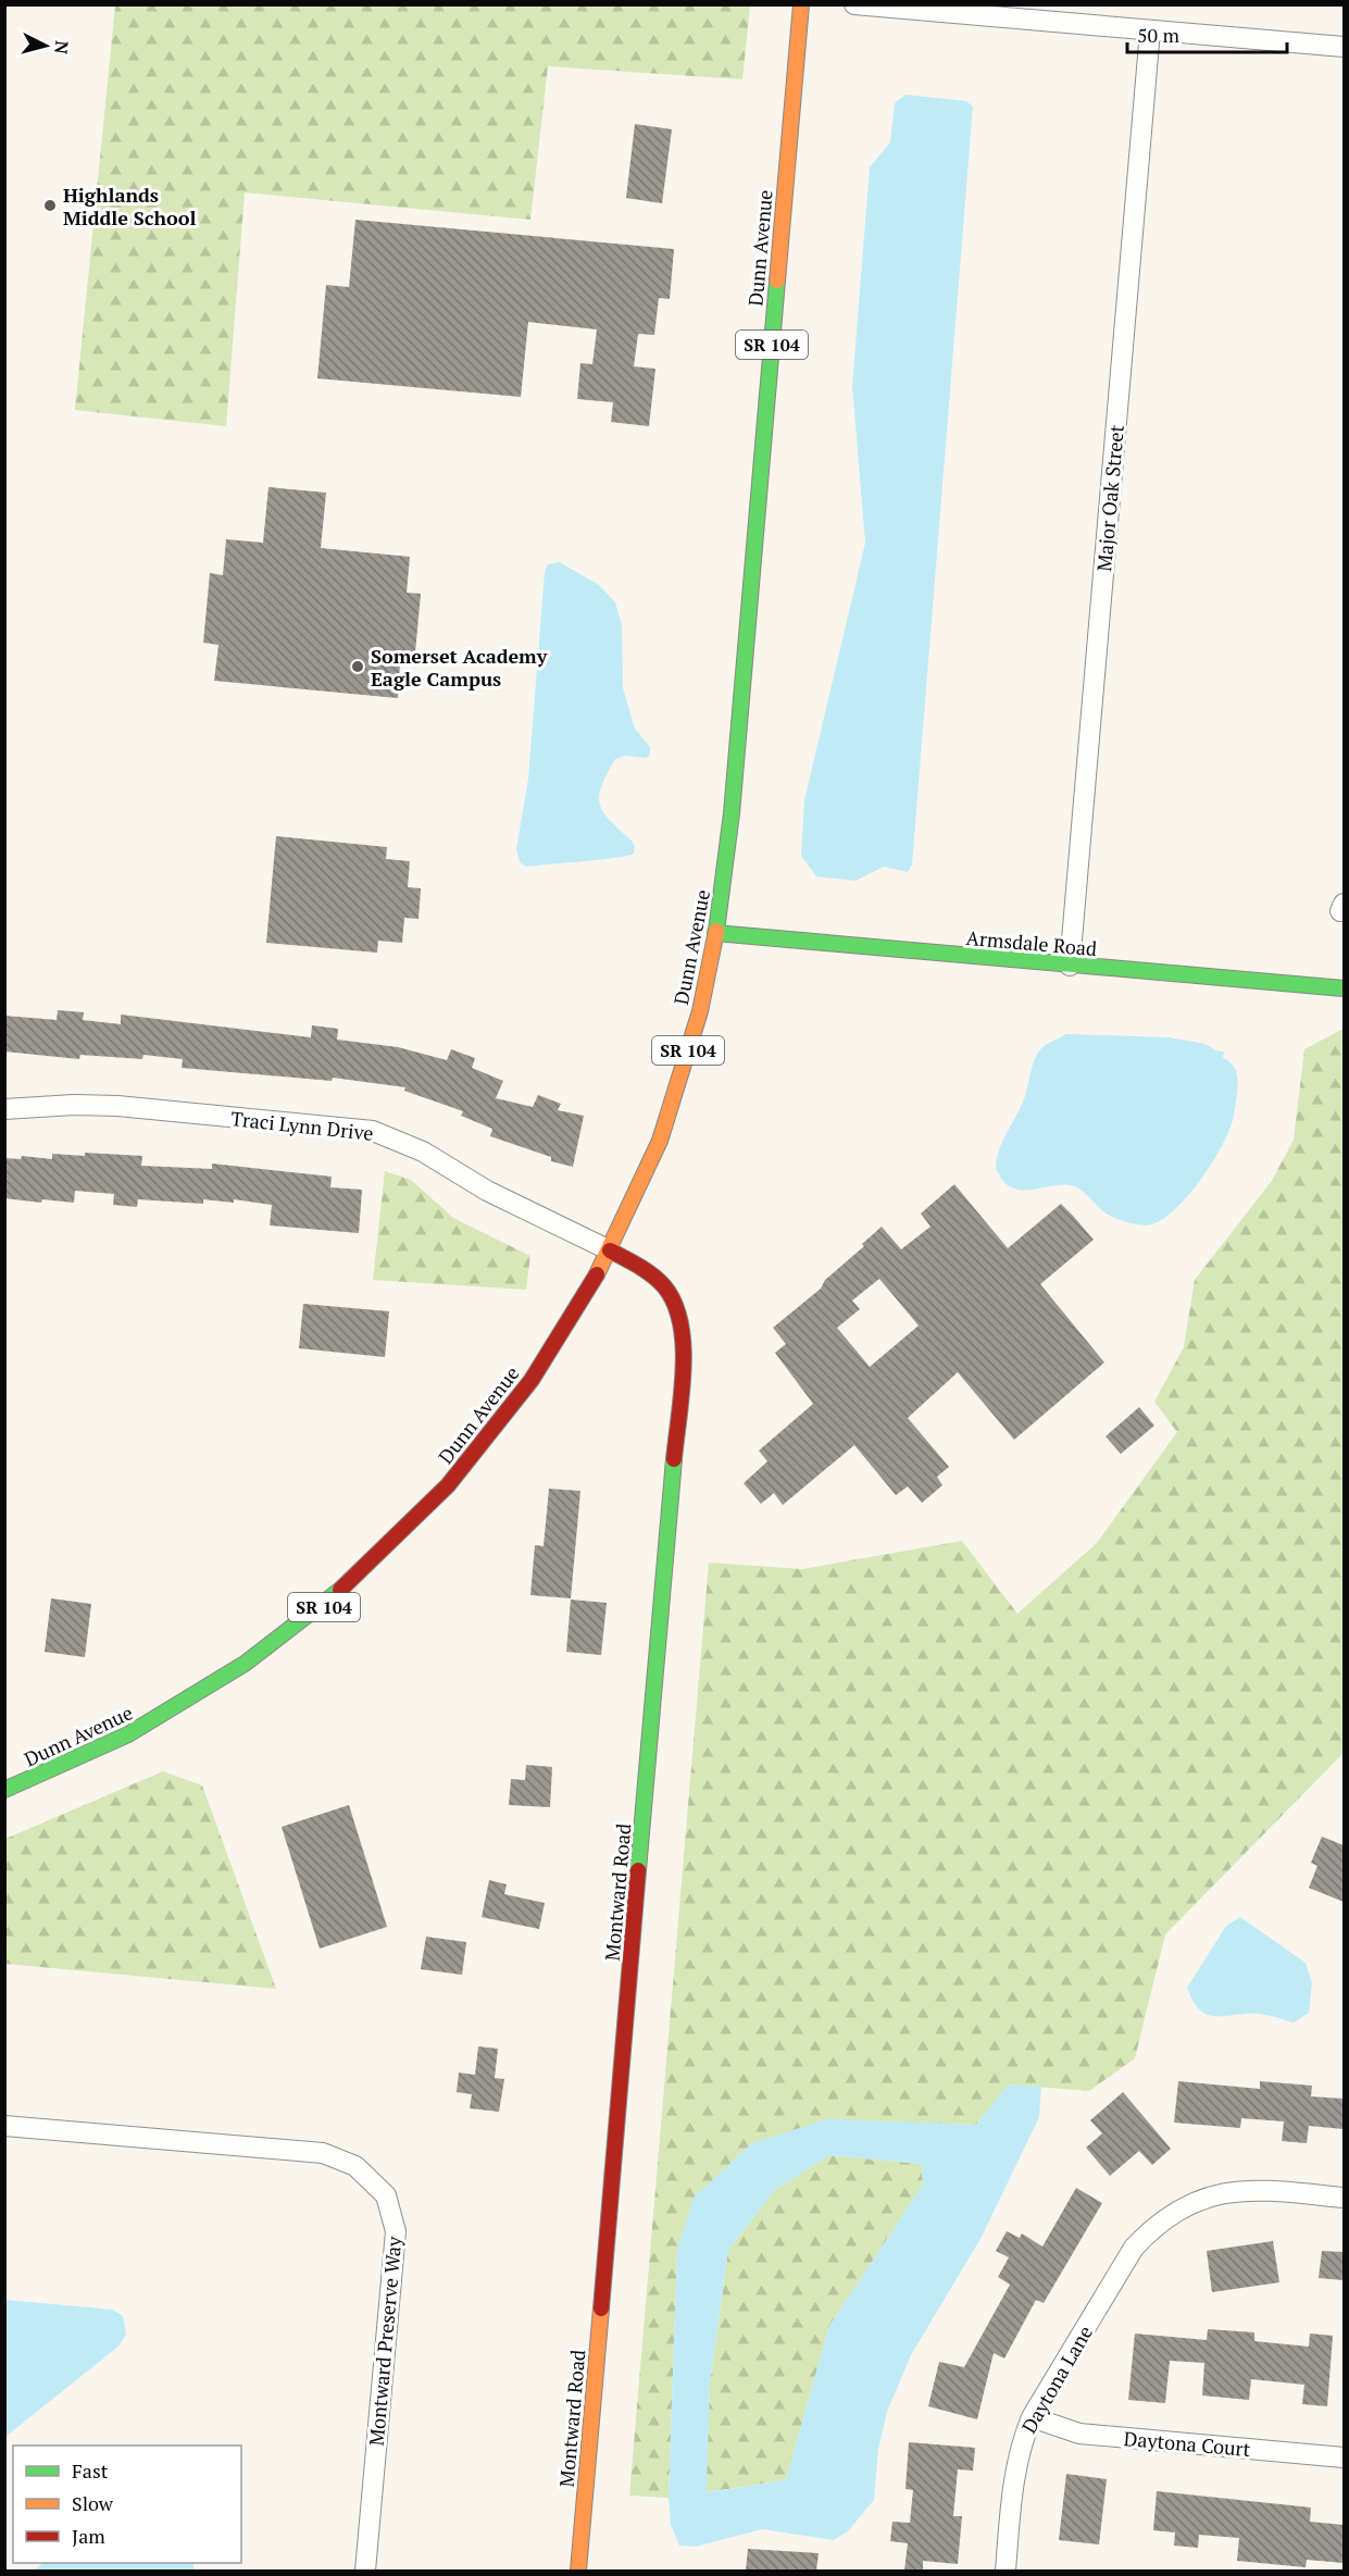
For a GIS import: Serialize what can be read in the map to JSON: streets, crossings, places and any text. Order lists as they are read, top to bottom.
{
  "streets": {
    "main road": [
      "Dunn Avenue",
      "SR 104",
      "Armsdale Road",
      "Montward Road"
    ],
    "street": [
      "Major Oak Street",
      "Traci Lynn Drive",
      "Montward Preserve Way",
      "Daytona Lane",
      "Daytona Court"
    ]
  },
  "crossings": [
    ["Dunn Avenue", "Armsdale Road"],
    ["Dunn Avenue", "Traci Lynn Drive"],
    ["Dunn Avenue", "Montward Road"],
    ["Major Oak Street", "Armsdale Road"],
    ["Traci Lynn Drive", "Montward Road"],
    ["Daytona Lane", "Daytona Court"]
  ],
  "places": ["Highlands Middle School", "Somerset Academy Eagle Campus"],
  "legend": ["Fast", "Slow", "Jam"],
  "scale_bar": "50 m",
  "north": "right"
}
